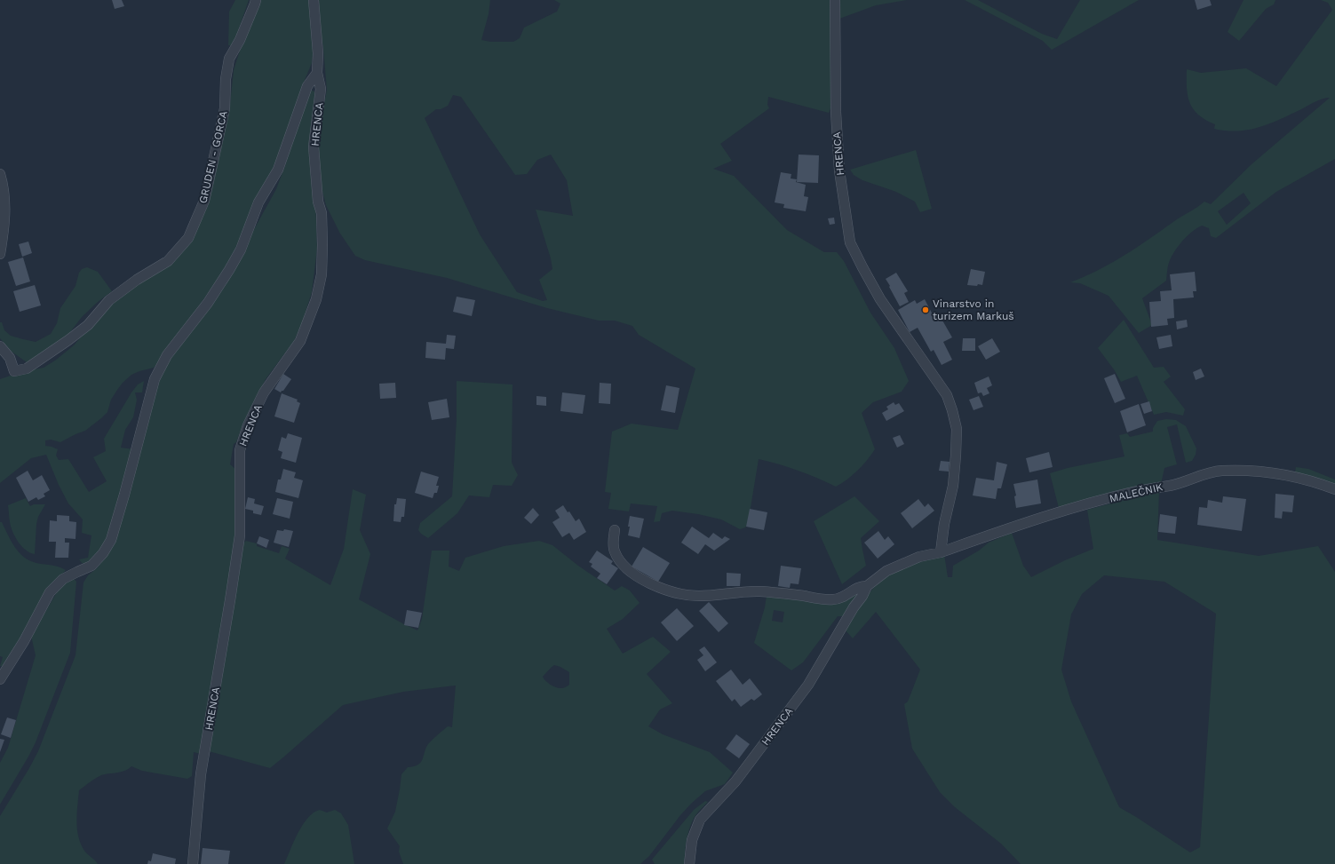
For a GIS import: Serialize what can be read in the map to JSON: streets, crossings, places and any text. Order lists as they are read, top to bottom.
{
  "streets": {
    "street": ["HRENCA", "GRUDEN - GORCA", "MALEČNIK"]
  },
  "crossings": [
    ["HRENCA", "MALEČNIK"]
  ],
  "places": ["Vinarstvo in turizem Markuš"]
}
